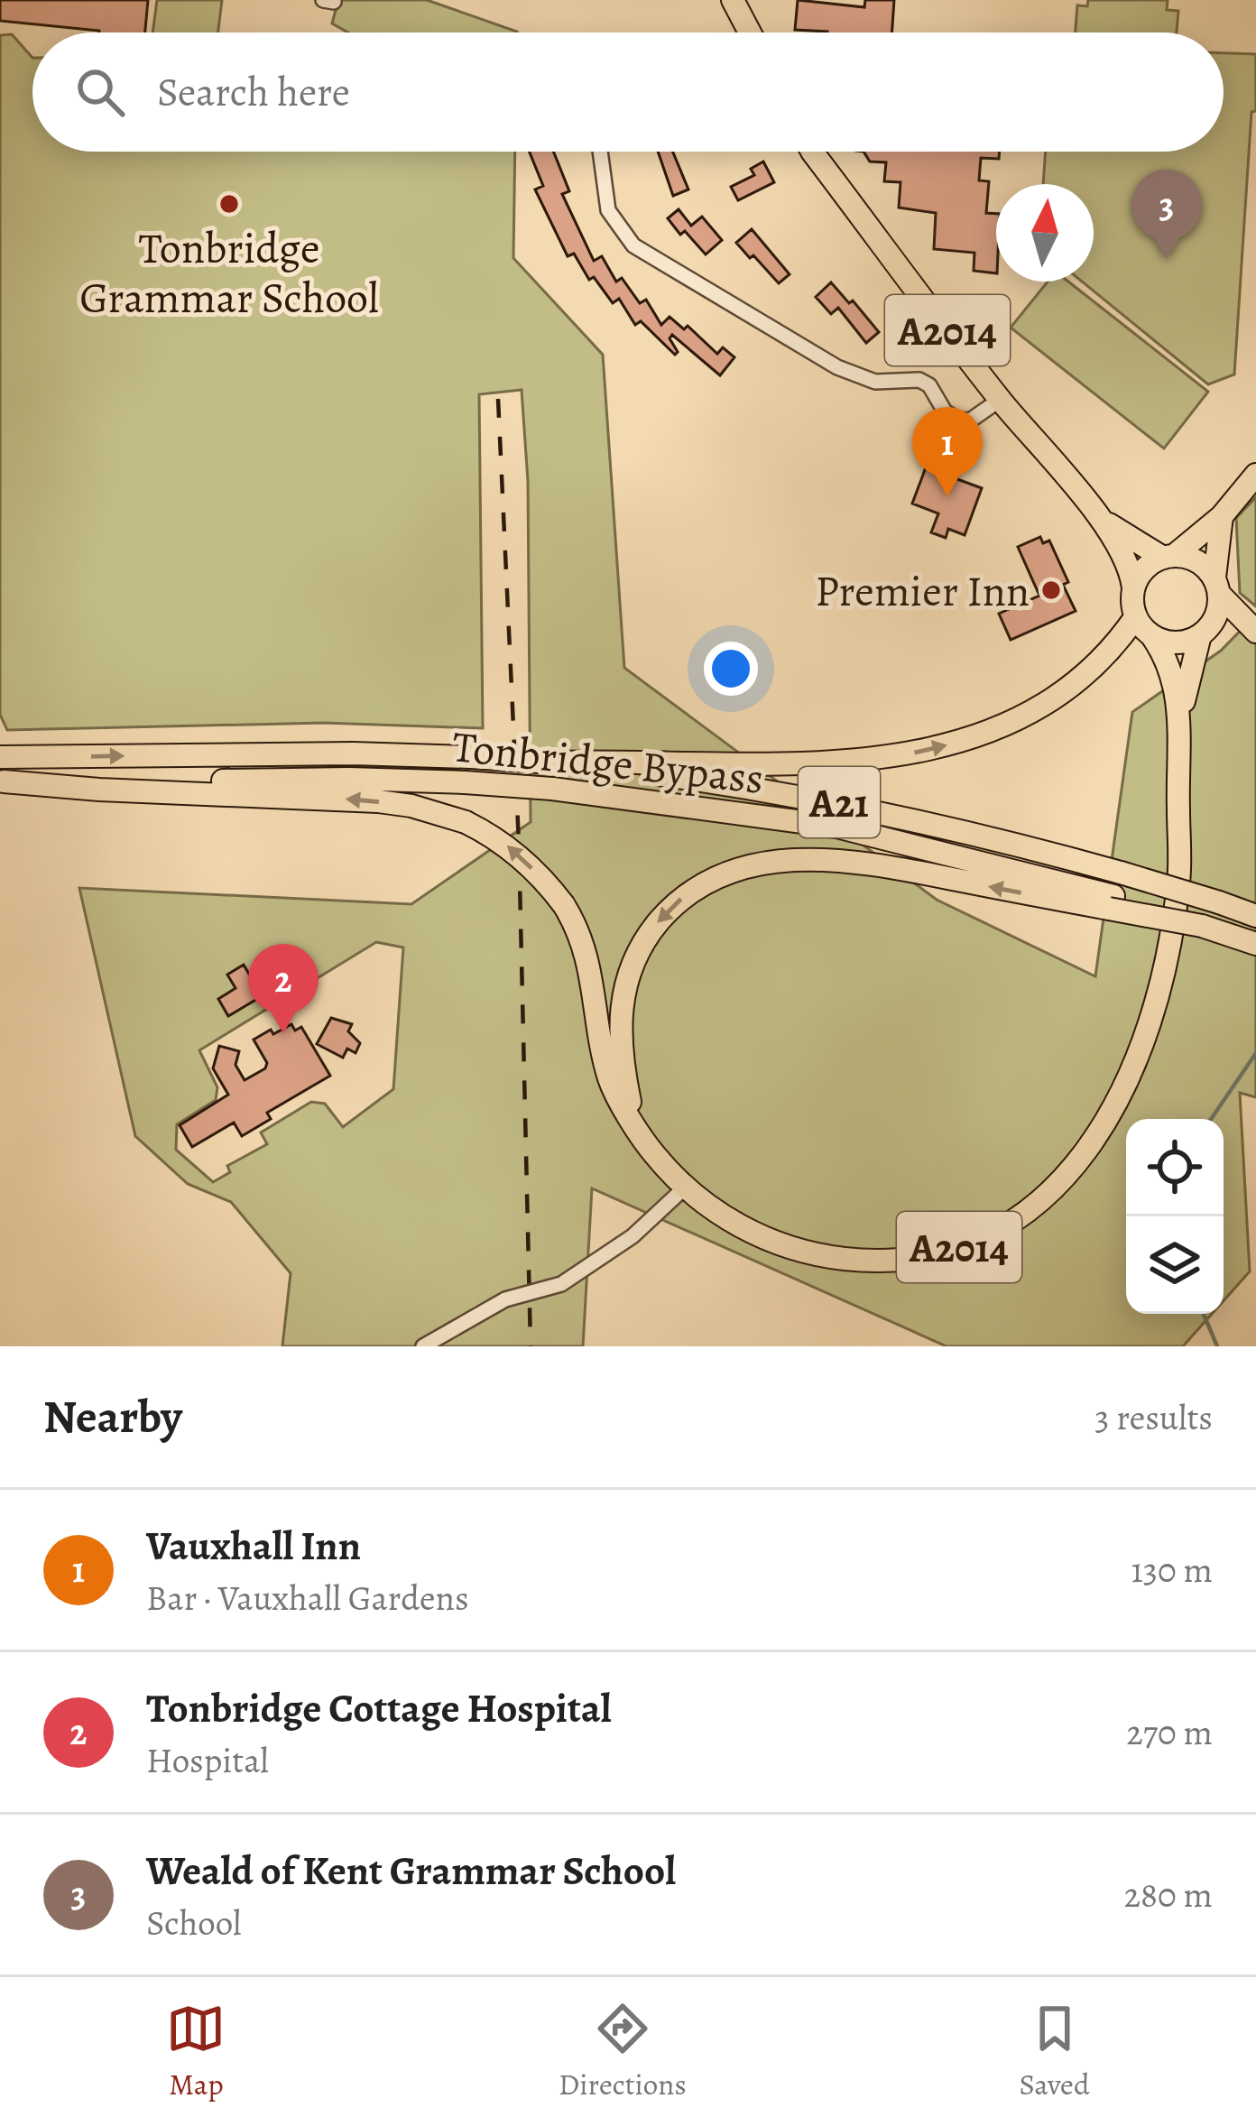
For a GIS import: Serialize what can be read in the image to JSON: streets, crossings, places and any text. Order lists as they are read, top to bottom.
{
  "streets": {
    "main road": ["A2014", "Tonbridge Bypass", "A21"]
  },
  "places": ["Tonbridge Grammar School", "Premier Inn"],
  "north": "top",
  "page": {
    "search": "Search here",
    "pins": ["3", "1", "2"],
    "heading": ["Nearby", "3 results"],
    "list": [
      {
        "mark": "1",
        "name": "Vauxhall Inn",
        "note": "Bar · Vauxhall Gardens",
        "value": "130 m"
      },
      {
        "mark": "2",
        "name": "Tonbridge Cottage Hospital",
        "note": "Hospital",
        "value": "270 m"
      },
      {
        "mark": "3",
        "name": "Weald of Kent Grammar School",
        "note": "School",
        "value": "280 m"
      }
    ],
    "nav": ["Map", "Directions", "Saved"]
  }
}
